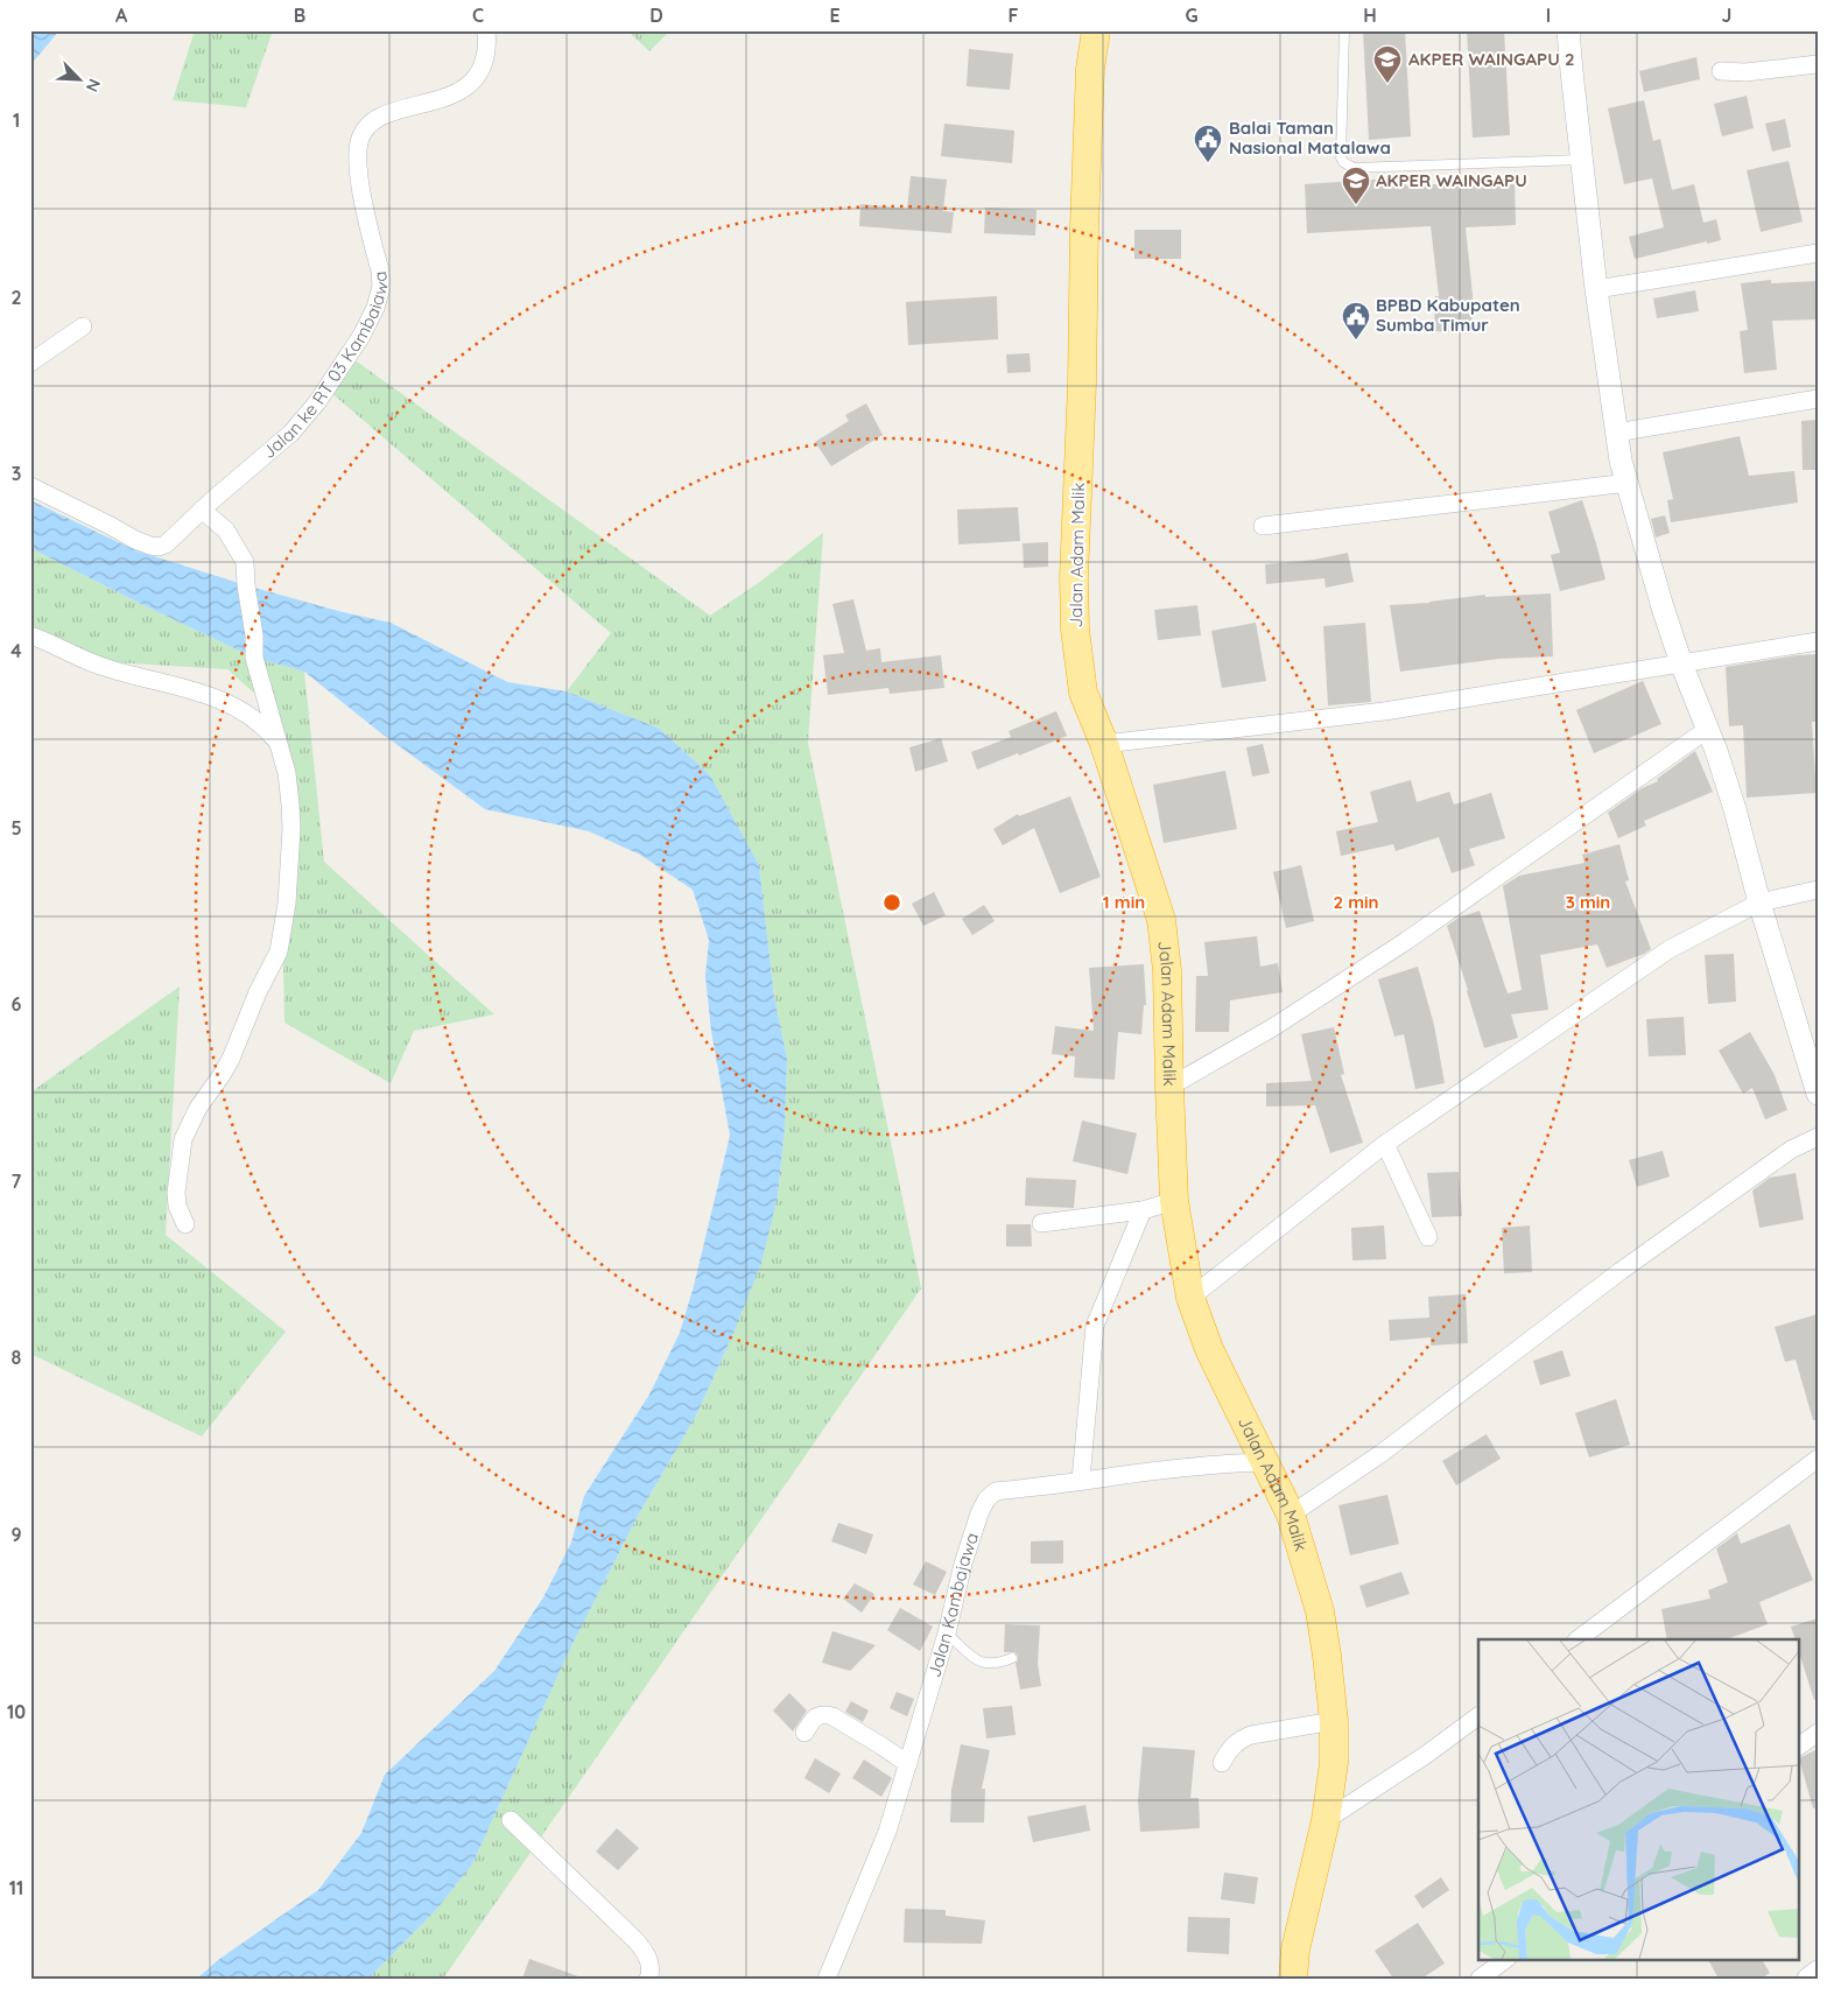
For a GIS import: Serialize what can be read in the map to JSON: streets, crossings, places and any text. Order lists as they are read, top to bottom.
{
  "streets": {
    "highway": ["Jalan Adam Malik"],
    "street": ["Jalan ke RT 03 Kambaiawa", "Jalan Kambajawa"]
  },
  "crossings": [
    ["Jalan Adam Malik", "Jalan Kambajawa"]
  ],
  "places": {
    "school or university": ["AKPER WAINGAPU 2", "AKPER WAINGAPU"],
    "public building": ["Balai Taman Nasional Matalawa", "BPBD Kabupaten Sumba Timur"]
  },
  "north": "bottom right",
  "grid": {
    "columns": [
      "A",
      "B",
      "C",
      "D",
      "E",
      "F",
      "G",
      "H",
      "I",
      "J"
    ],
    "rows": [
      "1",
      "2",
      "3",
      "4",
      "5",
      "6",
      "7",
      "8",
      "9",
      "10",
      "11"
    ]
  },
  "rings": ["1 min", "2 min", "3 min"]
}
